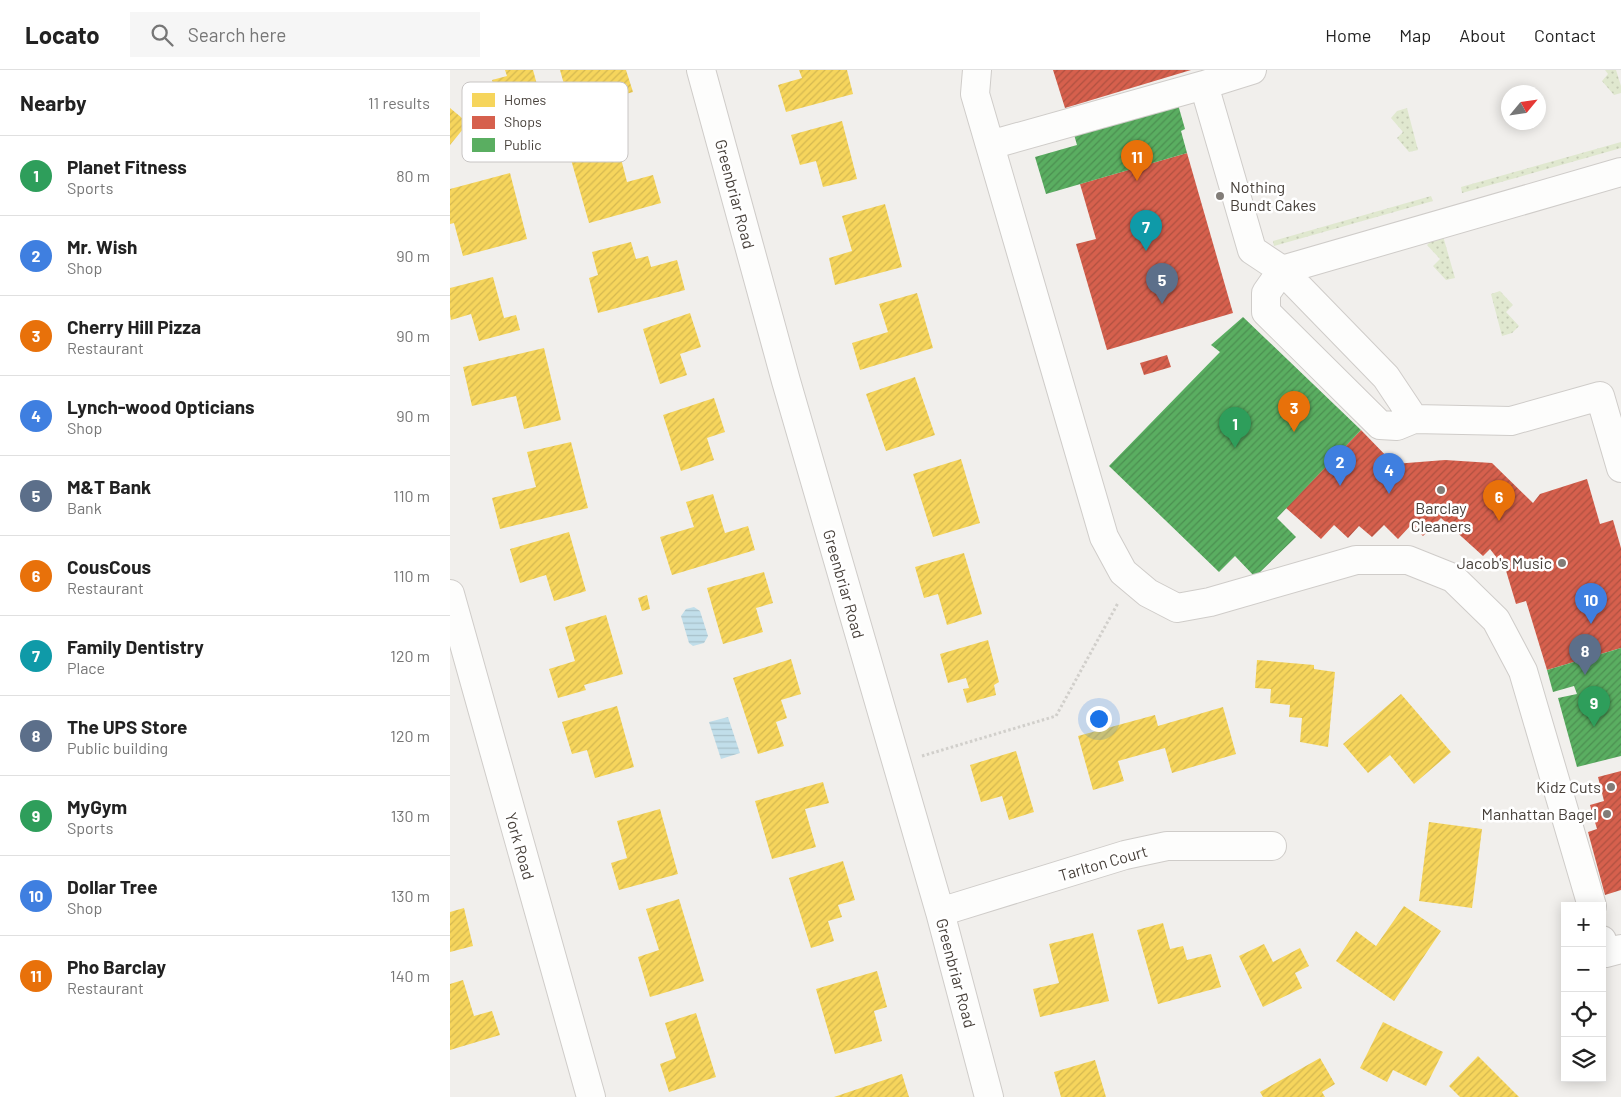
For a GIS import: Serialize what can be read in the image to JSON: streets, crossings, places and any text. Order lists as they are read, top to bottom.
{
  "streets": {
    "street": ["Greenbriar Road", "York Road", "Tarlton Court"]
  },
  "crossings": [
    ["Greenbriar Road", "Tarlton Court"]
  ],
  "places": [
    "Nothing Bundt Cakes",
    "Barclay Cleaners",
    "Jacob's Music",
    "Kidz Cuts",
    "Manhattan Bagel"
  ],
  "legend": ["Homes", "Shops", "Public"],
  "north": "top right",
  "page": {
    "header": "Locato",
    "search": "Search here",
    "nav": [
      "Home",
      "Map",
      "About",
      "Contact"
    ],
    "heading": ["Nearby", "11 results"],
    "list": [
      {
        "mark": "1",
        "name": "Planet Fitness",
        "note": "Sports",
        "value": "80 m"
      },
      {
        "mark": "2",
        "name": "Mr. Wish",
        "note": "Shop",
        "value": "90 m"
      },
      {
        "mark": "3",
        "name": "Cherry Hill Pizza",
        "note": "Restaurant",
        "value": "90 m"
      },
      {
        "mark": "4",
        "name": "Lynch-wood Opticians",
        "note": "Shop",
        "value": "90 m"
      },
      {
        "mark": "5",
        "name": "M&T Bank",
        "note": "Bank",
        "value": "110 m"
      },
      {
        "mark": "6",
        "name": "CousCous",
        "note": "Restaurant",
        "value": "110 m"
      },
      {
        "mark": "7",
        "name": "Family Dentistry",
        "note": "Place",
        "value": "120 m"
      },
      {
        "mark": "8",
        "name": "The UPS Store",
        "note": "Public building",
        "value": "120 m"
      },
      {
        "mark": "9",
        "name": "MyGym",
        "note": "Sports",
        "value": "130 m"
      },
      {
        "mark": "10",
        "name": "Dollar Tree",
        "note": "Shop",
        "value": "130 m"
      },
      {
        "mark": "11",
        "name": "Pho Barclay",
        "note": "Restaurant",
        "value": "140 m"
      }
    ],
    "pins": [
      "11",
      "7",
      "5",
      "3",
      "1",
      "2",
      "4",
      "6",
      "10",
      "8",
      "9"
    ],
    "map_buttons": ["+", "−"]
  }
}
